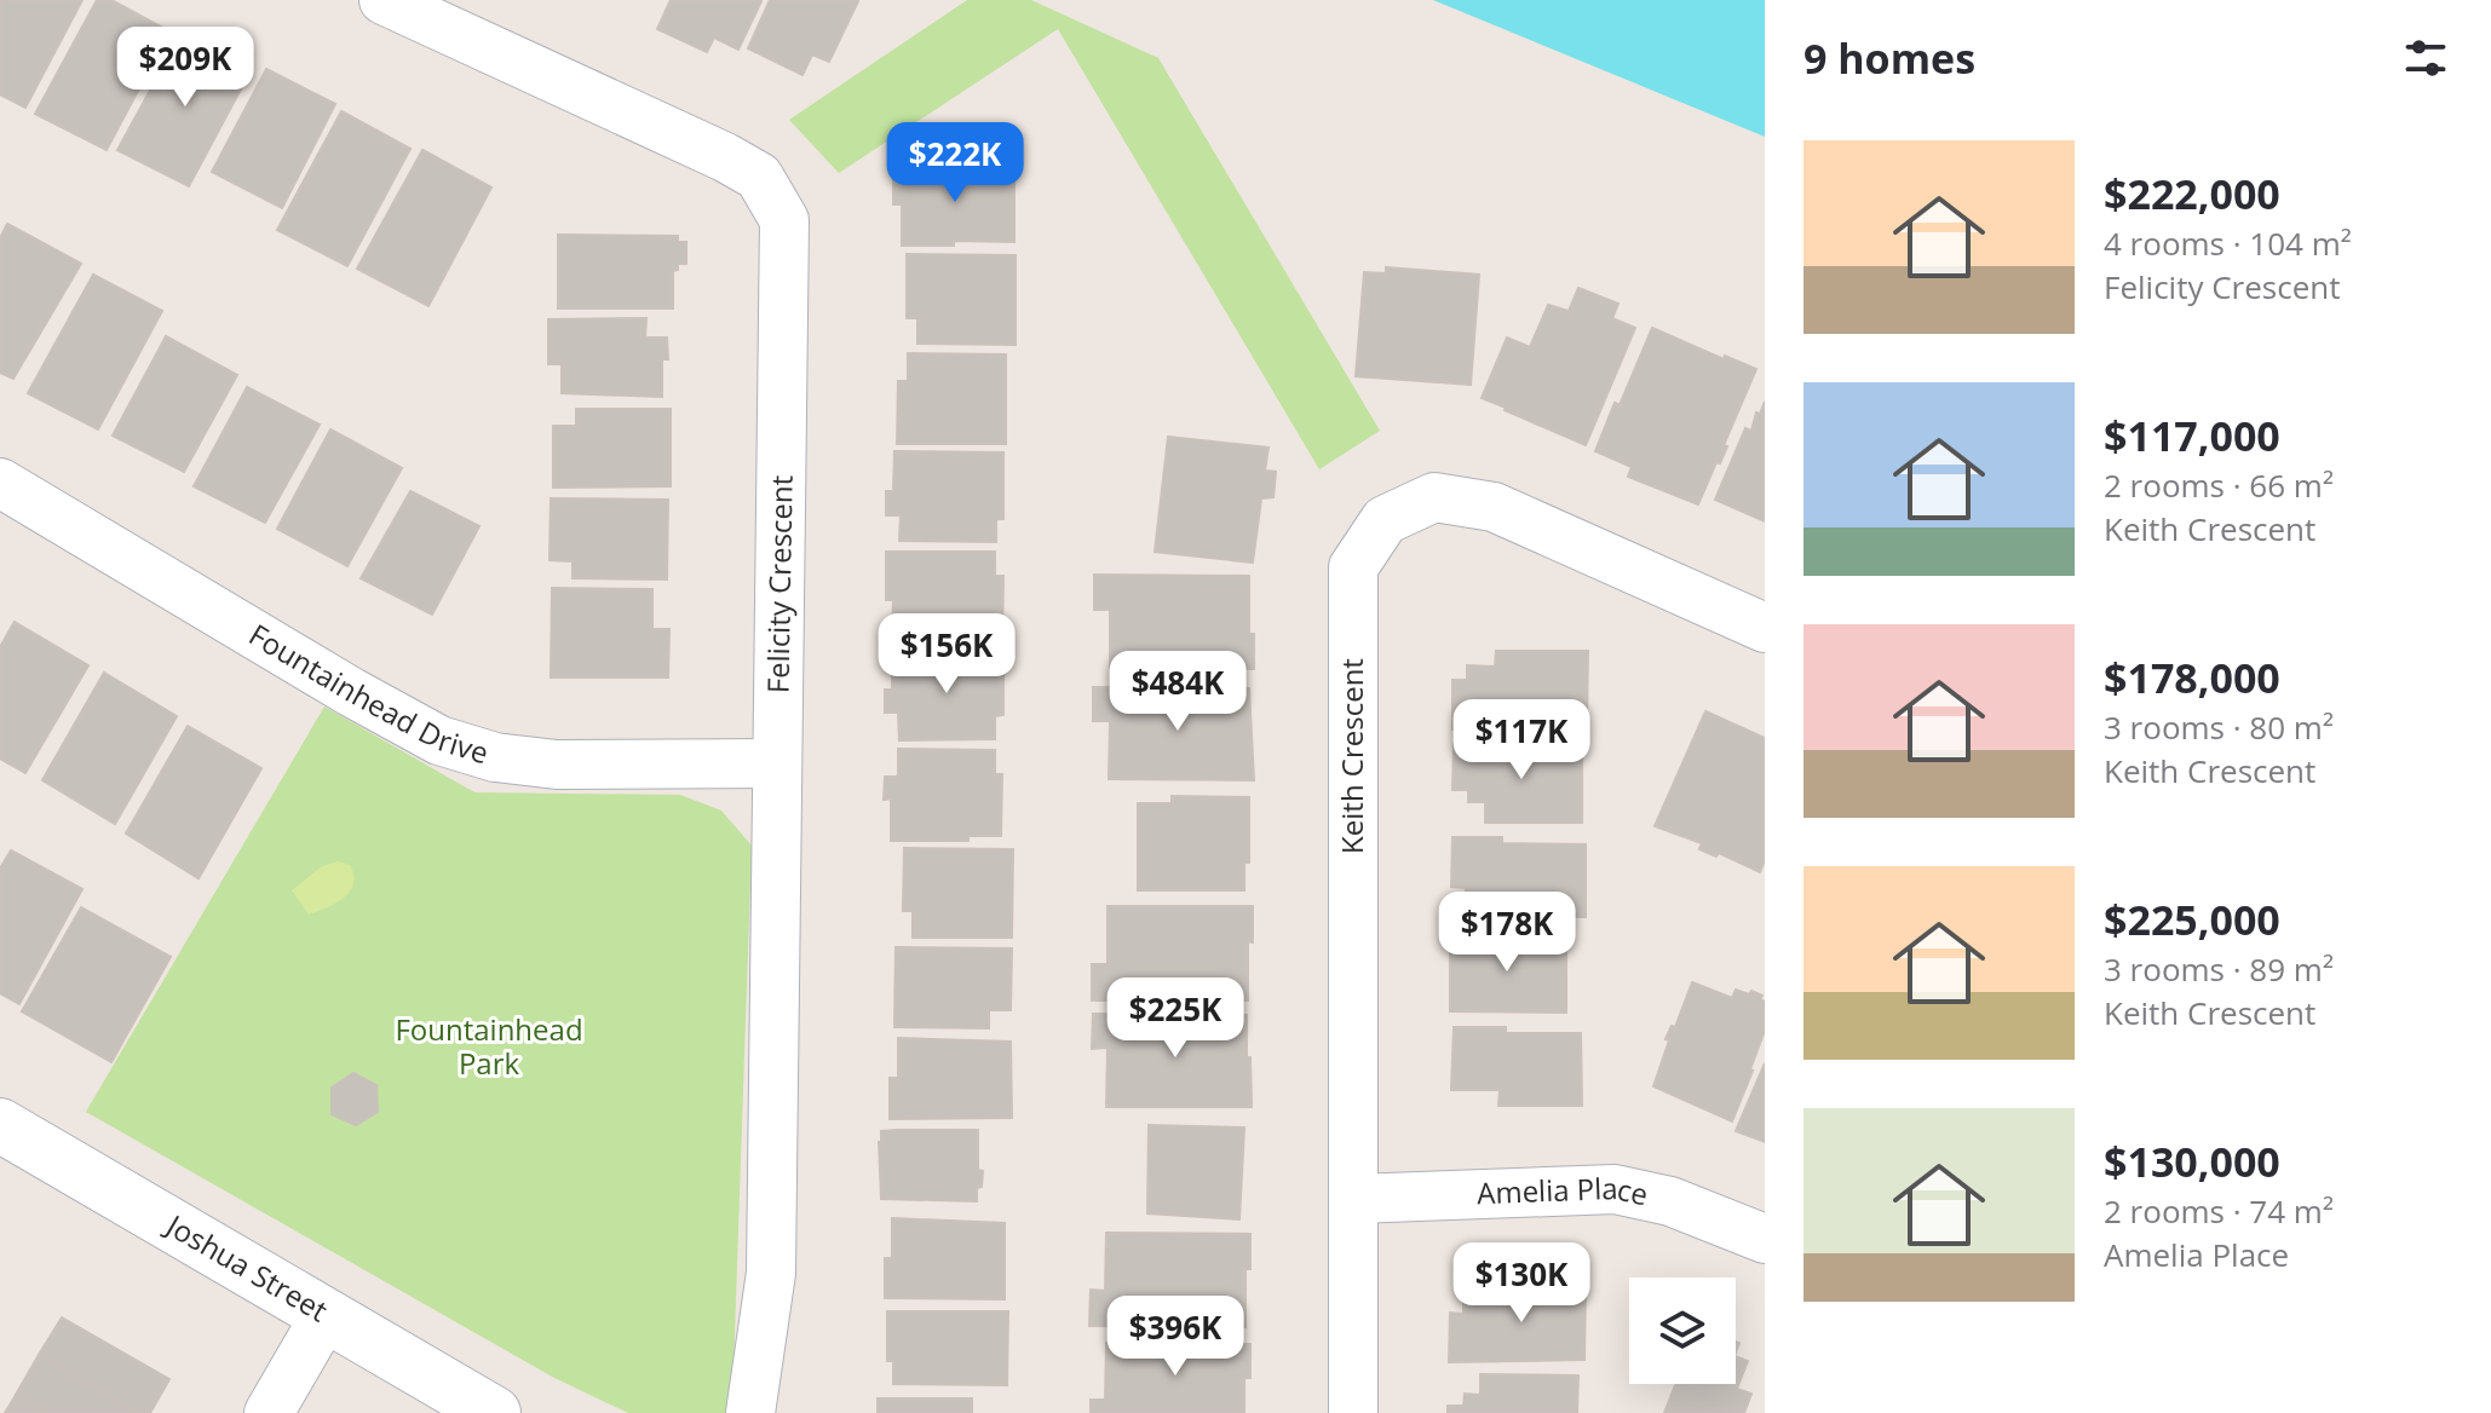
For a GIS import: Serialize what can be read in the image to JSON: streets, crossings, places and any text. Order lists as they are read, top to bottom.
{
  "streets": {
    "street": [
      "Felicity Crescent",
      "Fountainhead Drive",
      "Keith Crescent",
      "Amelia Place",
      "Joshua Street"
    ]
  },
  "crossings": [
    ["Felicity Crescent", "Fountainhead Drive"],
    ["Keith Crescent", "Amelia Place"]
  ],
  "parks": ["Fountainhead Park"],
  "page": {
    "heading": "9 homes",
    "price": [
      "$209K",
      "$222K",
      "$156K",
      "$484K",
      "$117K",
      "$178K",
      "$225K",
      "$130K",
      "$396K"
    ],
    "list": [
      {
        "name": "$222,000",
        "note": "4 rooms · 104 m² · Felicity Crescent"
      },
      {
        "name": "$117,000",
        "note": "2 rooms · 66 m² · Keith Crescent"
      },
      {
        "name": "$178,000",
        "note": "3 rooms · 80 m² · Keith Crescent"
      },
      {
        "name": "$225,000",
        "note": "3 rooms · 89 m² · Keith Crescent"
      },
      {
        "name": "$130,000",
        "note": "2 rooms · 74 m² · Amelia Place"
      }
    ]
  }
}
